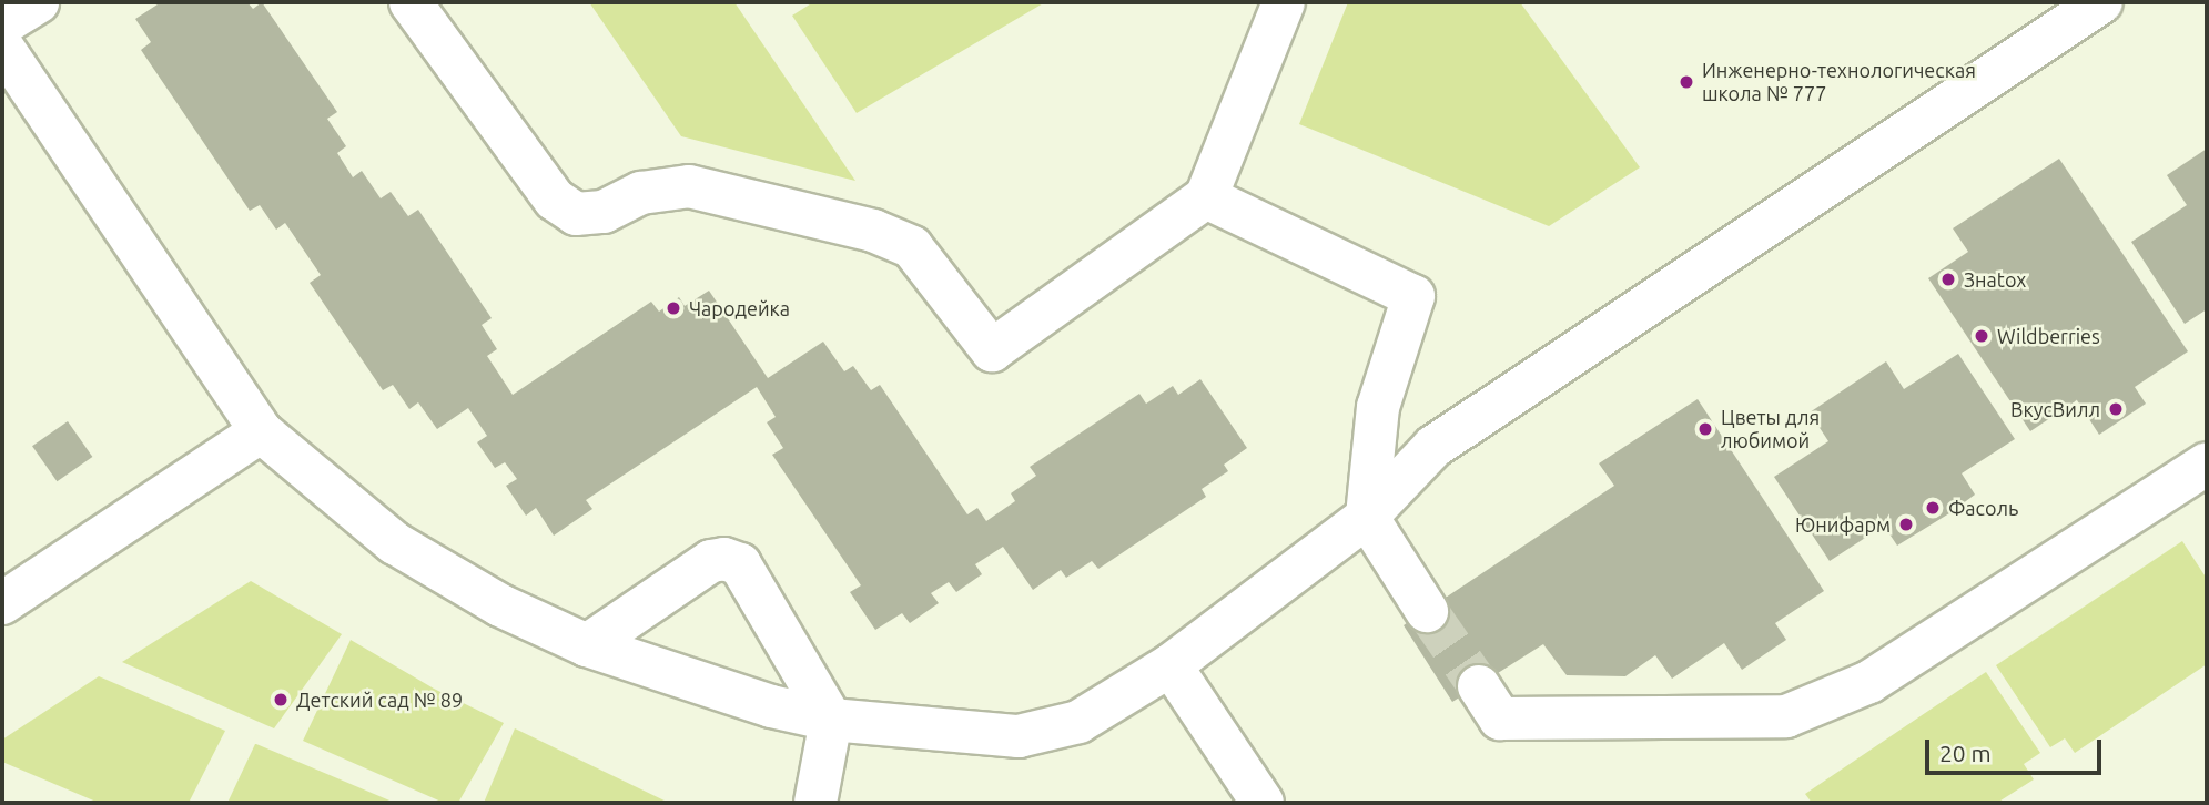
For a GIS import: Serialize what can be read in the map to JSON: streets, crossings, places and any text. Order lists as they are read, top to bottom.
{
  "places": [
    "Инженерно-технологическая школа № 777",
    "Знаtox",
    "Чародейка",
    "Wildberries",
    "ВкусВилл",
    "Цветы для любимой",
    "Фасоль",
    "Юнифарм",
    "Детский сад № 89"
  ],
  "scale_bar": "20 m"
}
